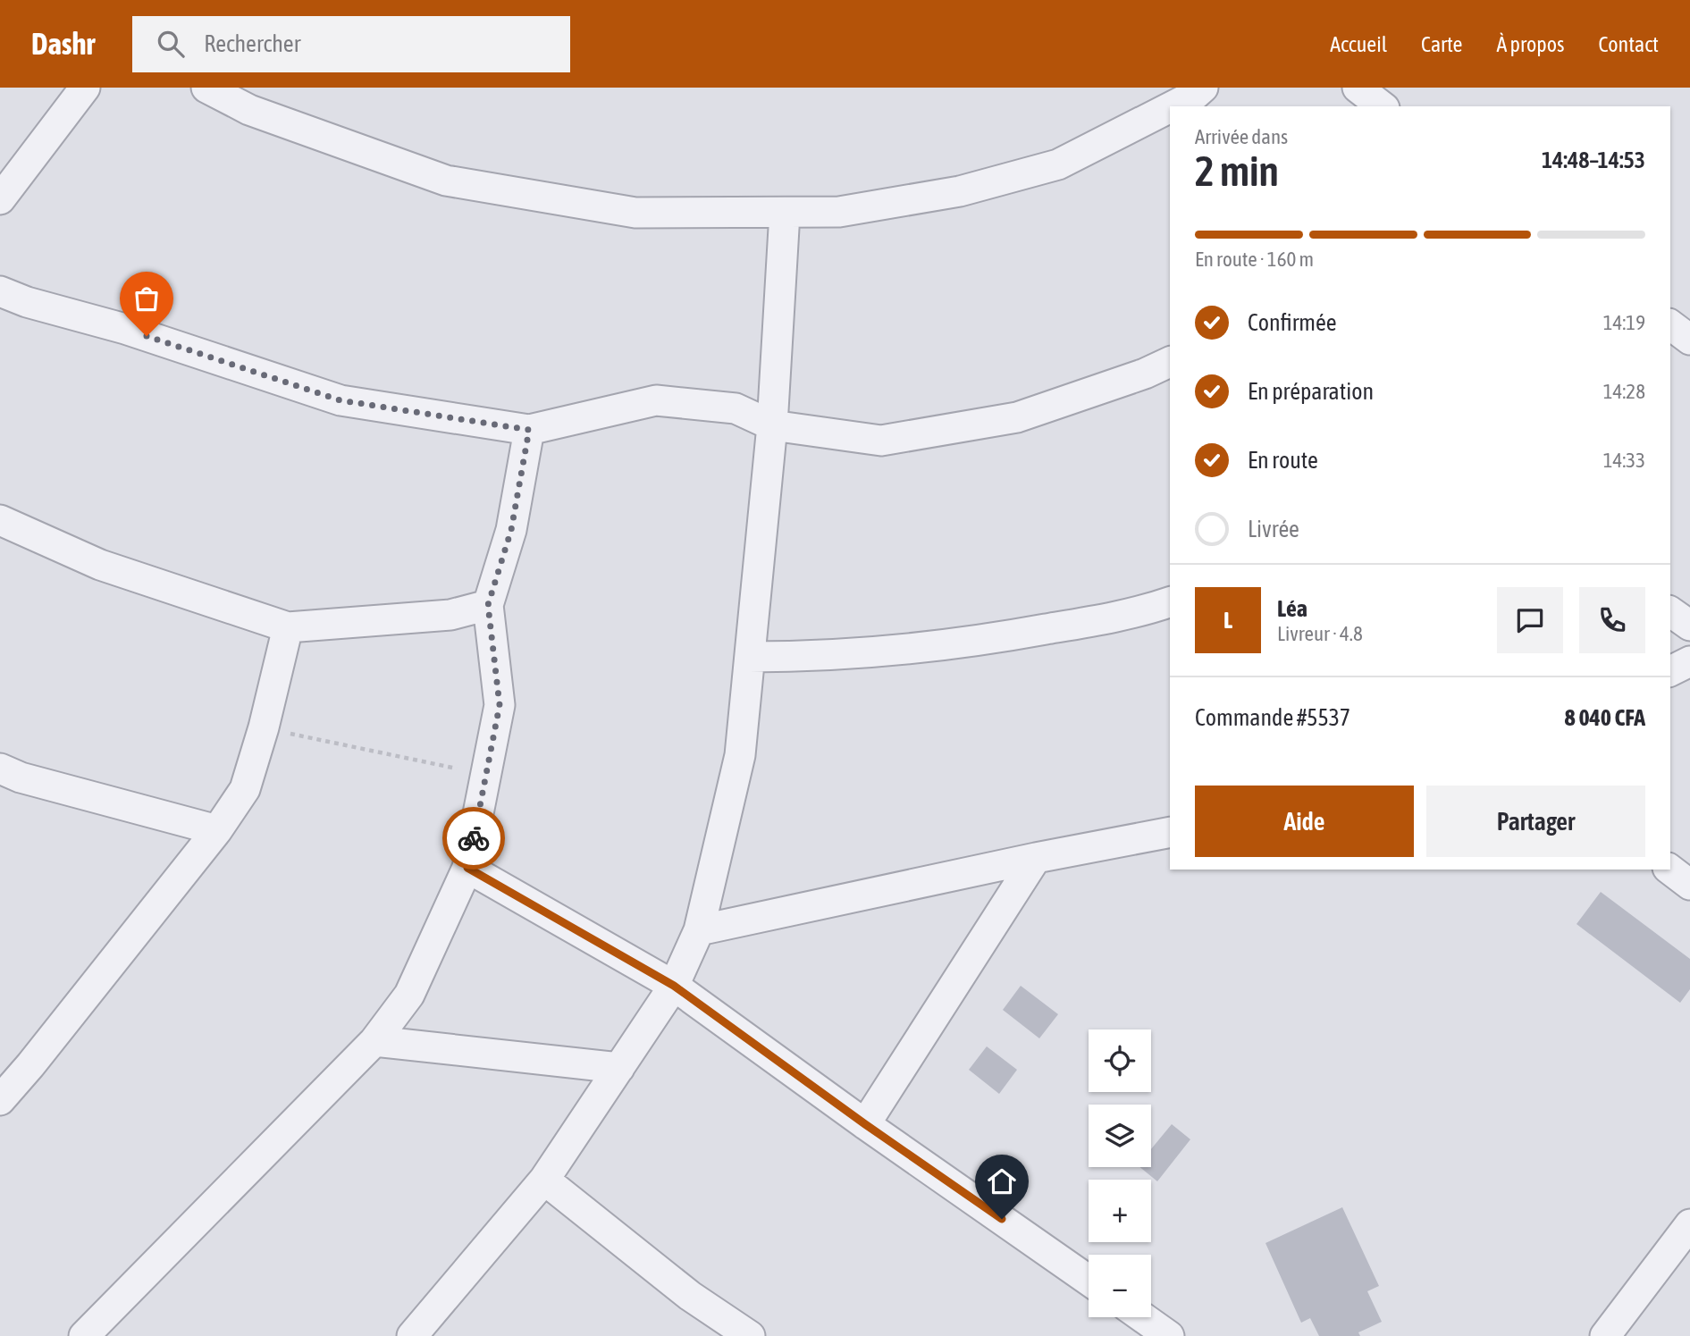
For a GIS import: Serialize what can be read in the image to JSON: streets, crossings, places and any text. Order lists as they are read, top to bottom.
{
  "page": {
    "header": "Dashr",
    "search": "Rechercher",
    "nav": [
      "Accueil",
      "Carte",
      "À propos",
      "Contact"
    ],
    "heading": ["2 min", "Arrivée dans", "14:48–14:53"],
    "panel": [
      "Léa",
      "Livreur · 4.8",
      "Commande #5537",
      "8 040 CFA"
    ],
    "bar": "En route · 160 m",
    "list": [
      ["Confirmée", "14:19"],
      ["En préparation", "14:28"],
      ["En route", "14:33"],
      "Livrée"
    ],
    "round": "L",
    "buttons": ["Aide", "Partager"],
    "map_buttons": ["+", "−"]
  }
}
